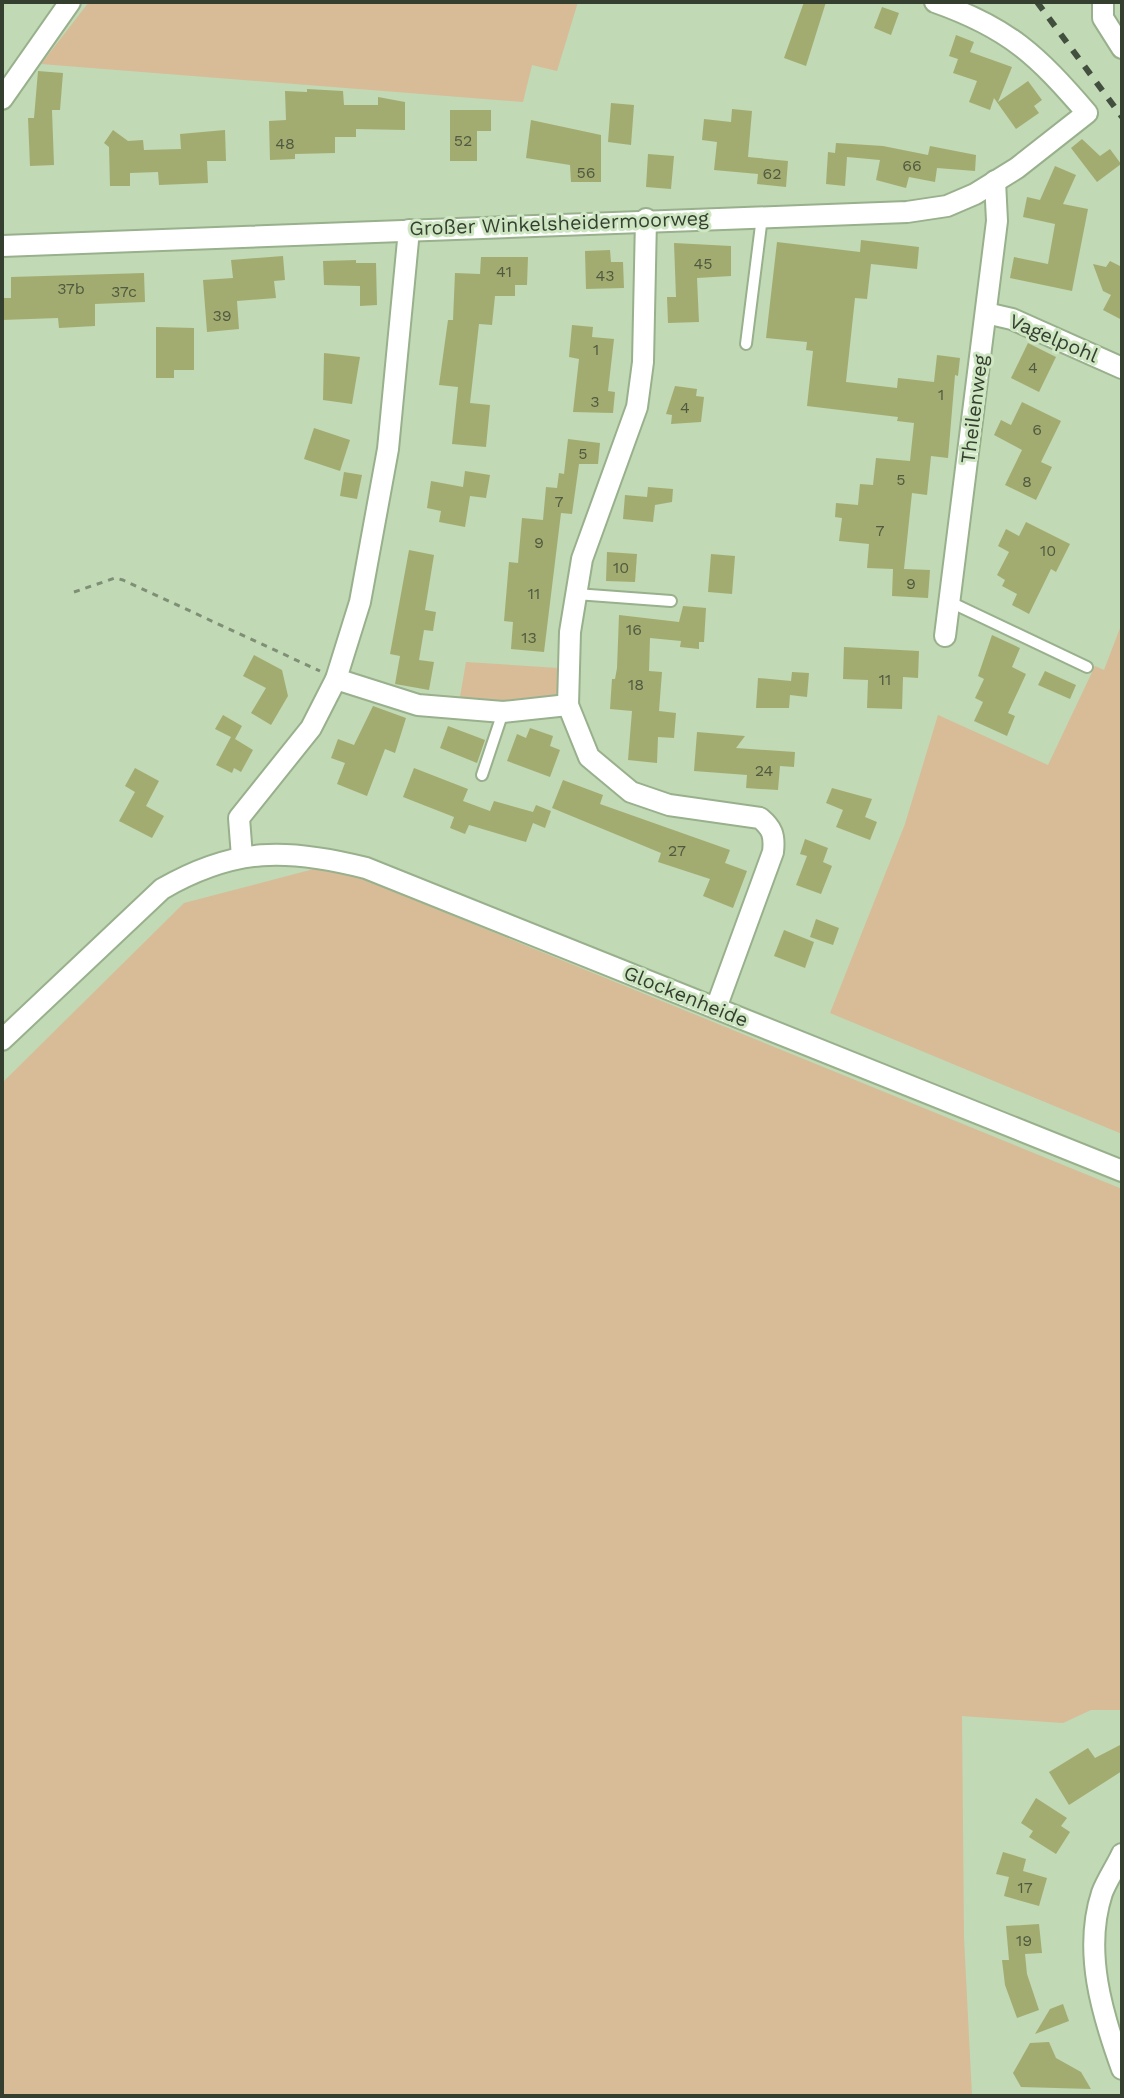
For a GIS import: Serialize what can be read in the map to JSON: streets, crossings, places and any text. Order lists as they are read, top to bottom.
{
  "streets": {
    "street": [
      "Großer Winkelsheidermoorweg",
      "Vagelpohl",
      "Theilenweg",
      "Glockenheide"
    ]
  },
  "crossings": [
    ["Großer Winkelsheidermoorweg", "Theilenweg"],
    ["Vagelpohl", "Theilenweg"]
  ],
  "house_numbers": [
    "52",
    "48",
    "66",
    "56",
    "62",
    "45",
    "41",
    "43",
    "37b",
    "37c",
    "39",
    "1",
    "4",
    "1",
    "3",
    "4",
    "6",
    "5",
    "5",
    "8",
    "7",
    "7",
    "9",
    "10",
    "10",
    "9",
    "11",
    "16",
    "13",
    "11",
    "18",
    "24",
    "27",
    "17",
    "19"
  ]
}
